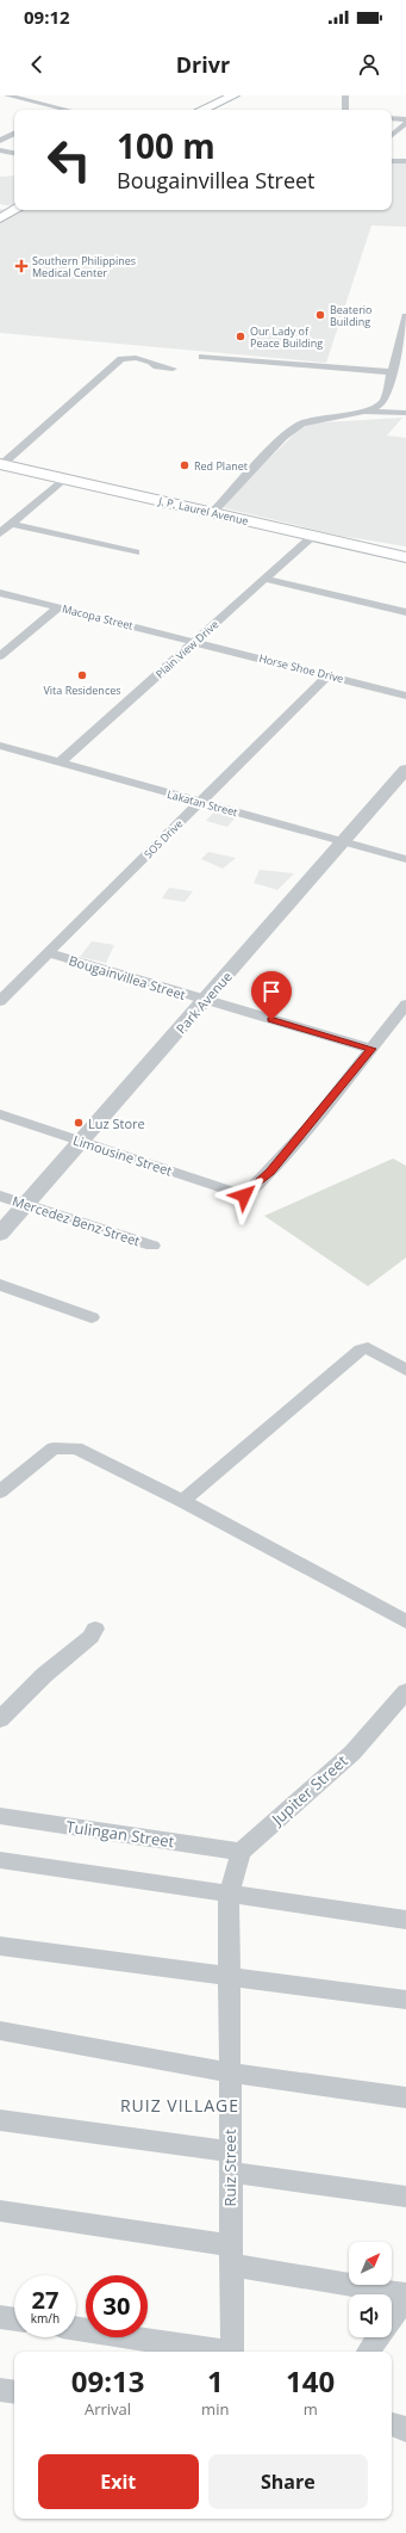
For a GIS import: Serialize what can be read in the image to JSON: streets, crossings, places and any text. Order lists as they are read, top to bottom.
{
  "streets": {
    "main road": ["J. P. Laurel Avenue"],
    "street": [
      "Macopa Street",
      "Plain View Drive",
      "Horse Shoe Drive",
      "Lakatan Street",
      "SOS Drive",
      "Bougainvillea Street",
      "Park Avenue",
      "Limousine Street",
      "Mercedez Benz Street",
      "Jupiter Street",
      "Tulingan Street",
      "Ruiz Street"
    ]
  },
  "crossings": [
    ["J. P. Laurel Avenue", "Plain View Drive"],
    ["Macopa Street", "Plain View Drive"],
    ["Macopa Street", "Horse Shoe Drive"],
    ["Plain View Drive", "Horse Shoe Drive"],
    ["Plain View Drive", "Lakatan Street"],
    ["Horse Shoe Drive", "SOS Drive"],
    ["Lakatan Street", "SOS Drive"],
    ["Lakatan Street", "Park Avenue"],
    ["SOS Drive", "Bougainvillea Street"],
    ["Bougainvillea Street", "Park Avenue"],
    ["Bougainvillea Street", "Limousine Street"],
    ["Park Avenue", "Limousine Street"],
    ["Park Avenue", "Mercedez Benz Street"],
    ["Jupiter Street", "Tulingan Street"]
  ],
  "districts": ["RUIZ VILLAGE"],
  "places": {
    "health": ["Southern Philippines Medical Center"],
    "other": [
      "Beaterio Building",
      "Our Lady of Peace Building",
      "Red Planet",
      "Vita Residences",
      "Luz Store"
    ]
  },
  "north": "top right",
  "page": {
    "status": "09:12",
    "header": "Drivr",
    "turn": ["100 m", "Bougainvillea Street"],
    "speed": "27 km/h",
    "limit": "30",
    "eta": [
      "09:13",
      "Arrival",
      "1",
      "min",
      "140",
      "m"
    ],
    "buttons": ["Exit", "Share"]
  }
}
